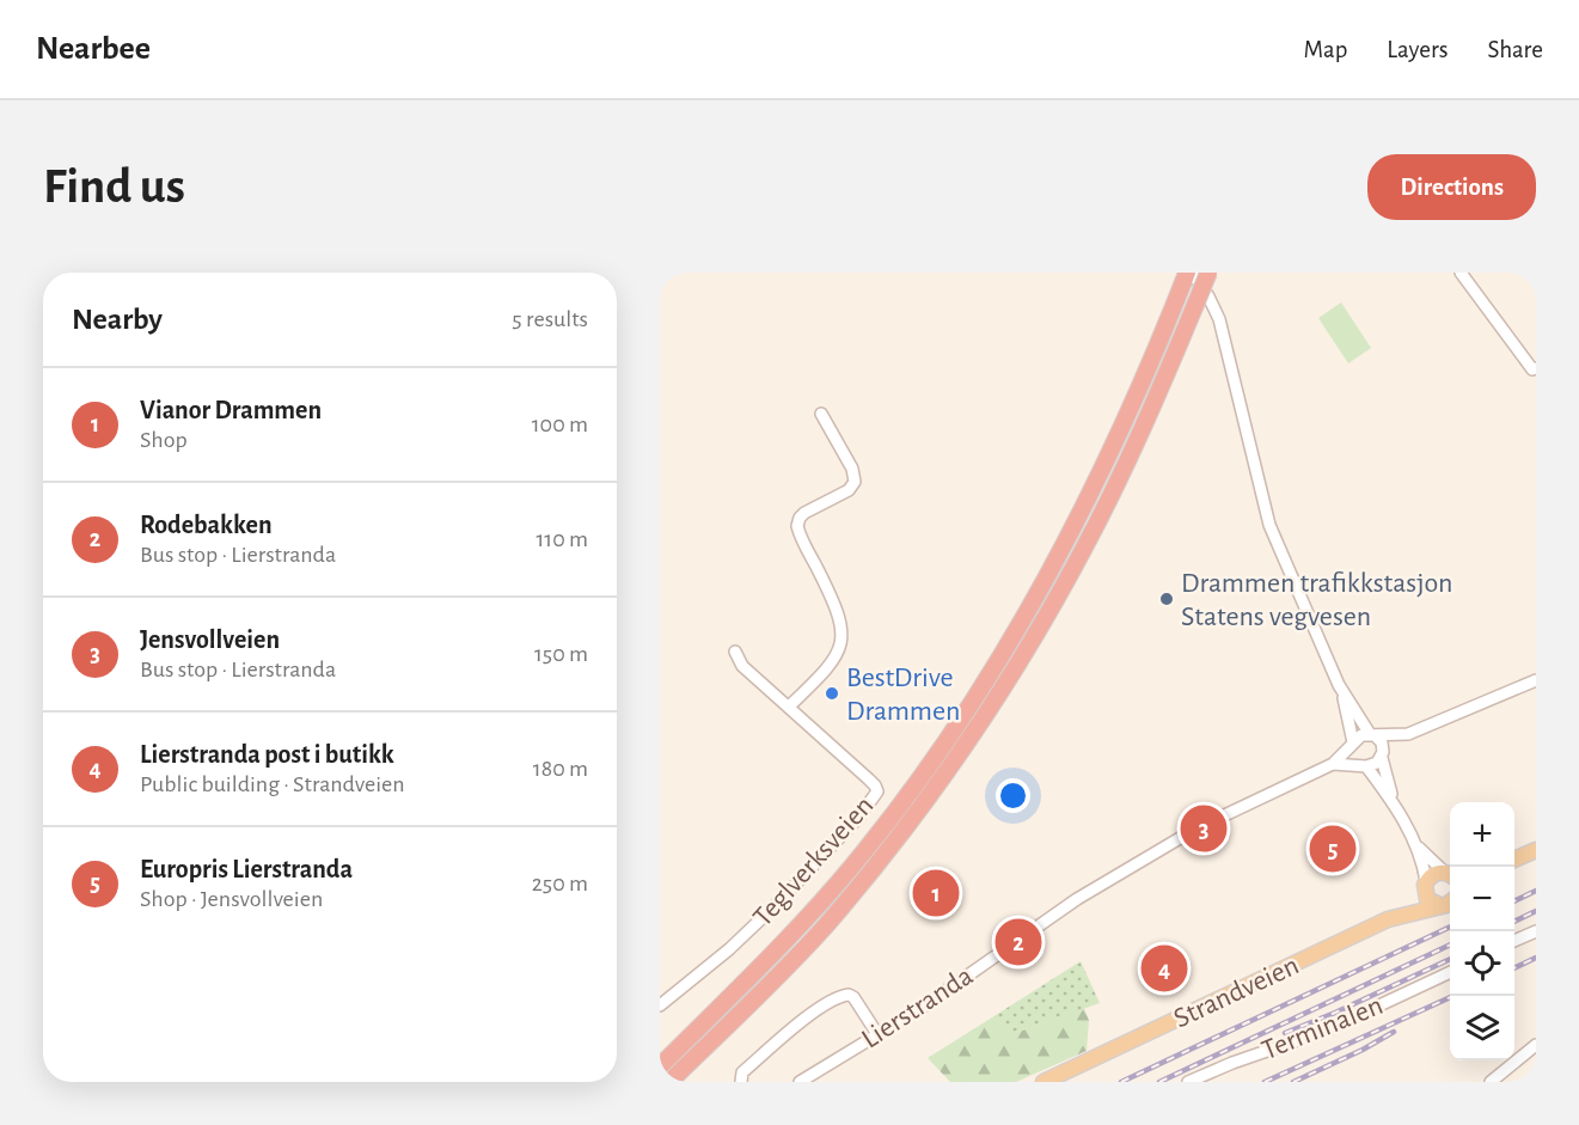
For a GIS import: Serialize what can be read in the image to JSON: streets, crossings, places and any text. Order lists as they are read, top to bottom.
{
  "streets": {
    "main road": ["Strandveien"],
    "street": ["Teglverksveien", "Lierstranda", "Terminalen"]
  },
  "places": ["Drammen trafikkstasjon Statens vegvesen", "BestDrive Drammen"],
  "page": {
    "header": "Nearbee",
    "nav": ["Map", "Layers", "Share"],
    "buttons": "Directions",
    "title": "Find us",
    "heading": ["Nearby", "5 results"],
    "list": [
      {
        "mark": "1",
        "name": "Vianor Drammen",
        "note": "Shop",
        "value": "100 m"
      },
      {
        "mark": "2",
        "name": "Rodebakken",
        "note": "Bus stop · Lierstranda",
        "value": "110 m"
      },
      {
        "mark": "3",
        "name": "Jensvollveien",
        "note": "Bus stop · Lierstranda",
        "value": "150 m"
      },
      {
        "mark": "4",
        "name": "Lierstranda post i butikk",
        "note": "Public building · Strandveien",
        "value": "180 m"
      },
      {
        "mark": "5",
        "name": "Europris Lierstranda",
        "note": "Shop · Jensvollveien",
        "value": "250 m"
      }
    ],
    "map_buttons": ["+", "−"],
    "pins": [
      "3",
      "5",
      "1",
      "2",
      "4"
    ]
  }
}
